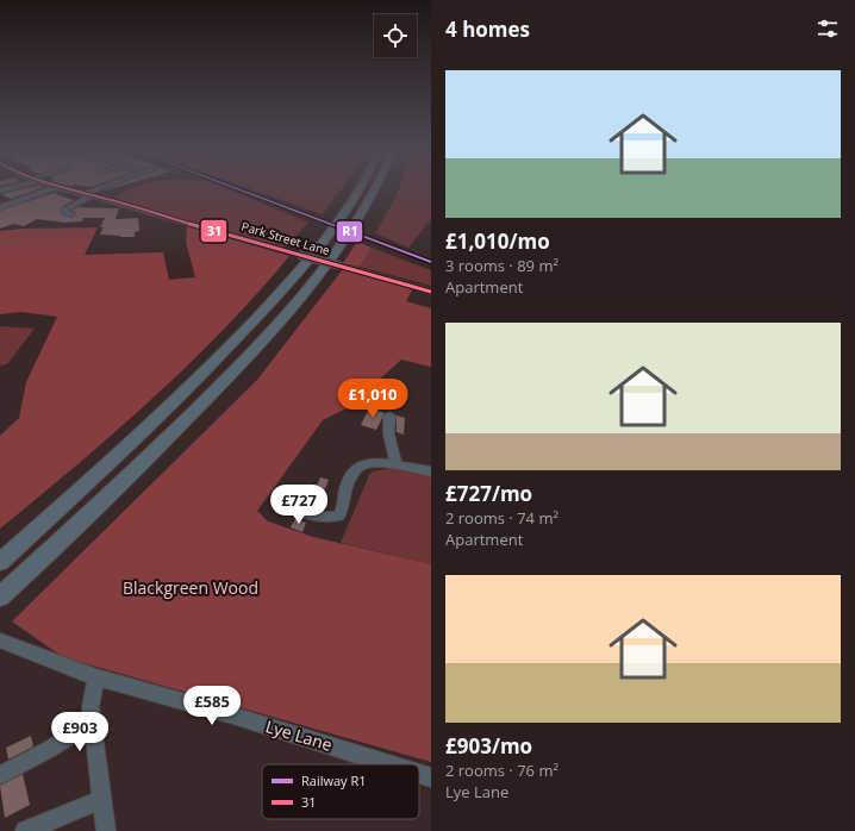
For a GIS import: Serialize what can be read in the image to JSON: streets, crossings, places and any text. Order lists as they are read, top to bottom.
{
  "streets": {
    "street": ["Park Street Lane", "Lye Lane"]
  },
  "parks": ["Blackgreen Wood"],
  "lines": ["rail line R1", "transit line 31"],
  "legend": ["Railway R1", "31"],
  "page": {
    "heading": "4 homes",
    "list": [
      {
        "name": "£1,010/mo",
        "note": "3 rooms · 89 m² · Apartment"
      },
      {
        "name": "£727/mo",
        "note": "2 rooms · 74 m² · Apartment"
      },
      {
        "name": "£903/mo",
        "note": "2 rooms · 76 m² · Lye Lane"
      }
    ],
    "price": [
      "£1,010",
      "£727",
      "£585",
      "£903"
    ]
  }
}
